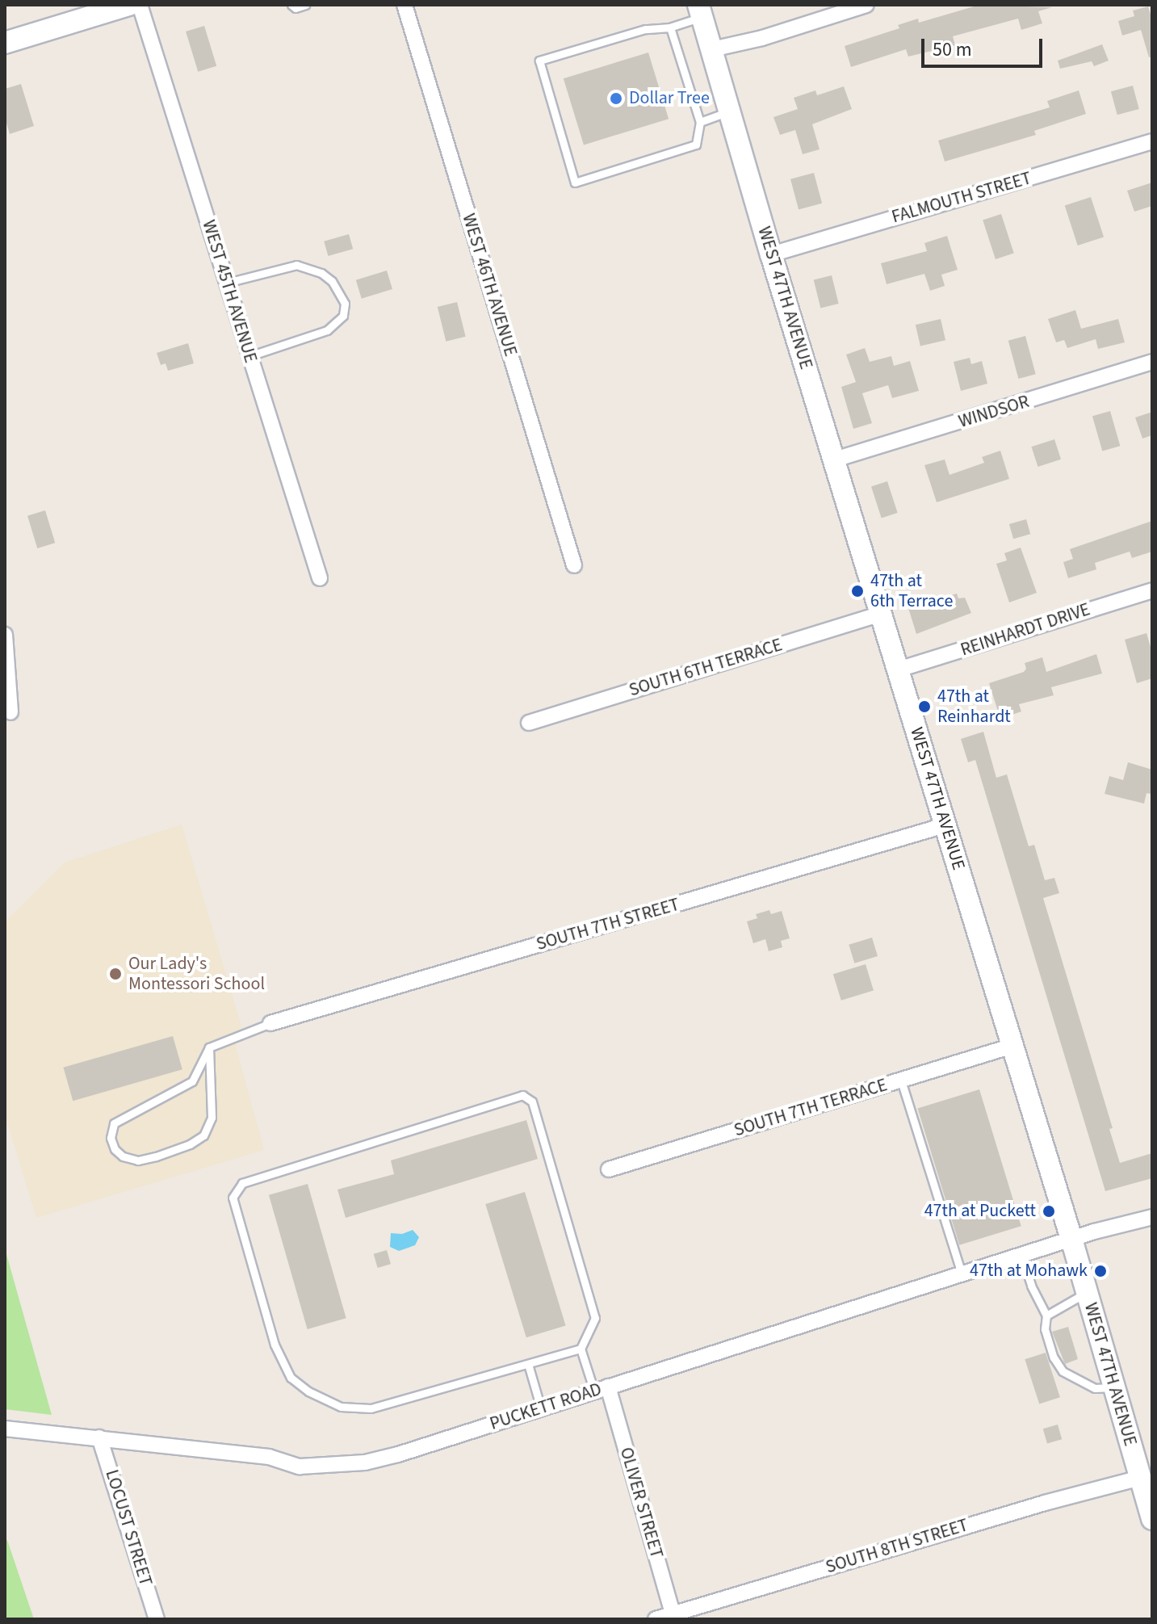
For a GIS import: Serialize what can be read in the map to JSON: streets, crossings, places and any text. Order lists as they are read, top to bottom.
{
  "streets": {
    "street": [
      "FALMOUTH STREET",
      "WEST 46TH AVENUE",
      "WEST 45TH AVENUE",
      "WEST 47TH AVENUE",
      "WINDSOR",
      "REINHARDT DRIVE",
      "SOUTH 6TH TERRACE",
      "SOUTH 7TH STREET",
      "SOUTH 7TH TERRACE",
      "PUCKETT ROAD",
      "OLIVER STREET",
      "LOCUST STREET",
      "SOUTH 8TH STREET"
    ]
  },
  "crossings": [
    ["FALMOUTH STREET", "WEST 47TH AVENUE"],
    ["WEST 47TH AVENUE", "WINDSOR"],
    ["WEST 47TH AVENUE", "REINHARDT DRIVE"],
    ["WEST 47TH AVENUE", "SOUTH 6TH TERRACE"],
    ["WEST 47TH AVENUE", "SOUTH 7TH STREET"],
    ["WEST 47TH AVENUE", "SOUTH 7TH TERRACE"],
    ["WEST 47TH AVENUE", "PUCKETT ROAD"],
    ["WEST 47TH AVENUE", "SOUTH 8TH STREET"],
    ["PUCKETT ROAD", "OLIVER STREET"],
    ["PUCKETT ROAD", "LOCUST STREET"],
    ["OLIVER STREET", "SOUTH 8TH STREET"]
  ],
  "places": [
    "Dollar Tree",
    "47th at 6th Terrace",
    "47th at Reinhardt",
    "Our Lady's Montessori School",
    "47th at Puckett",
    "47th at Mohawk"
  ],
  "scale_bar": "50 m"
}
